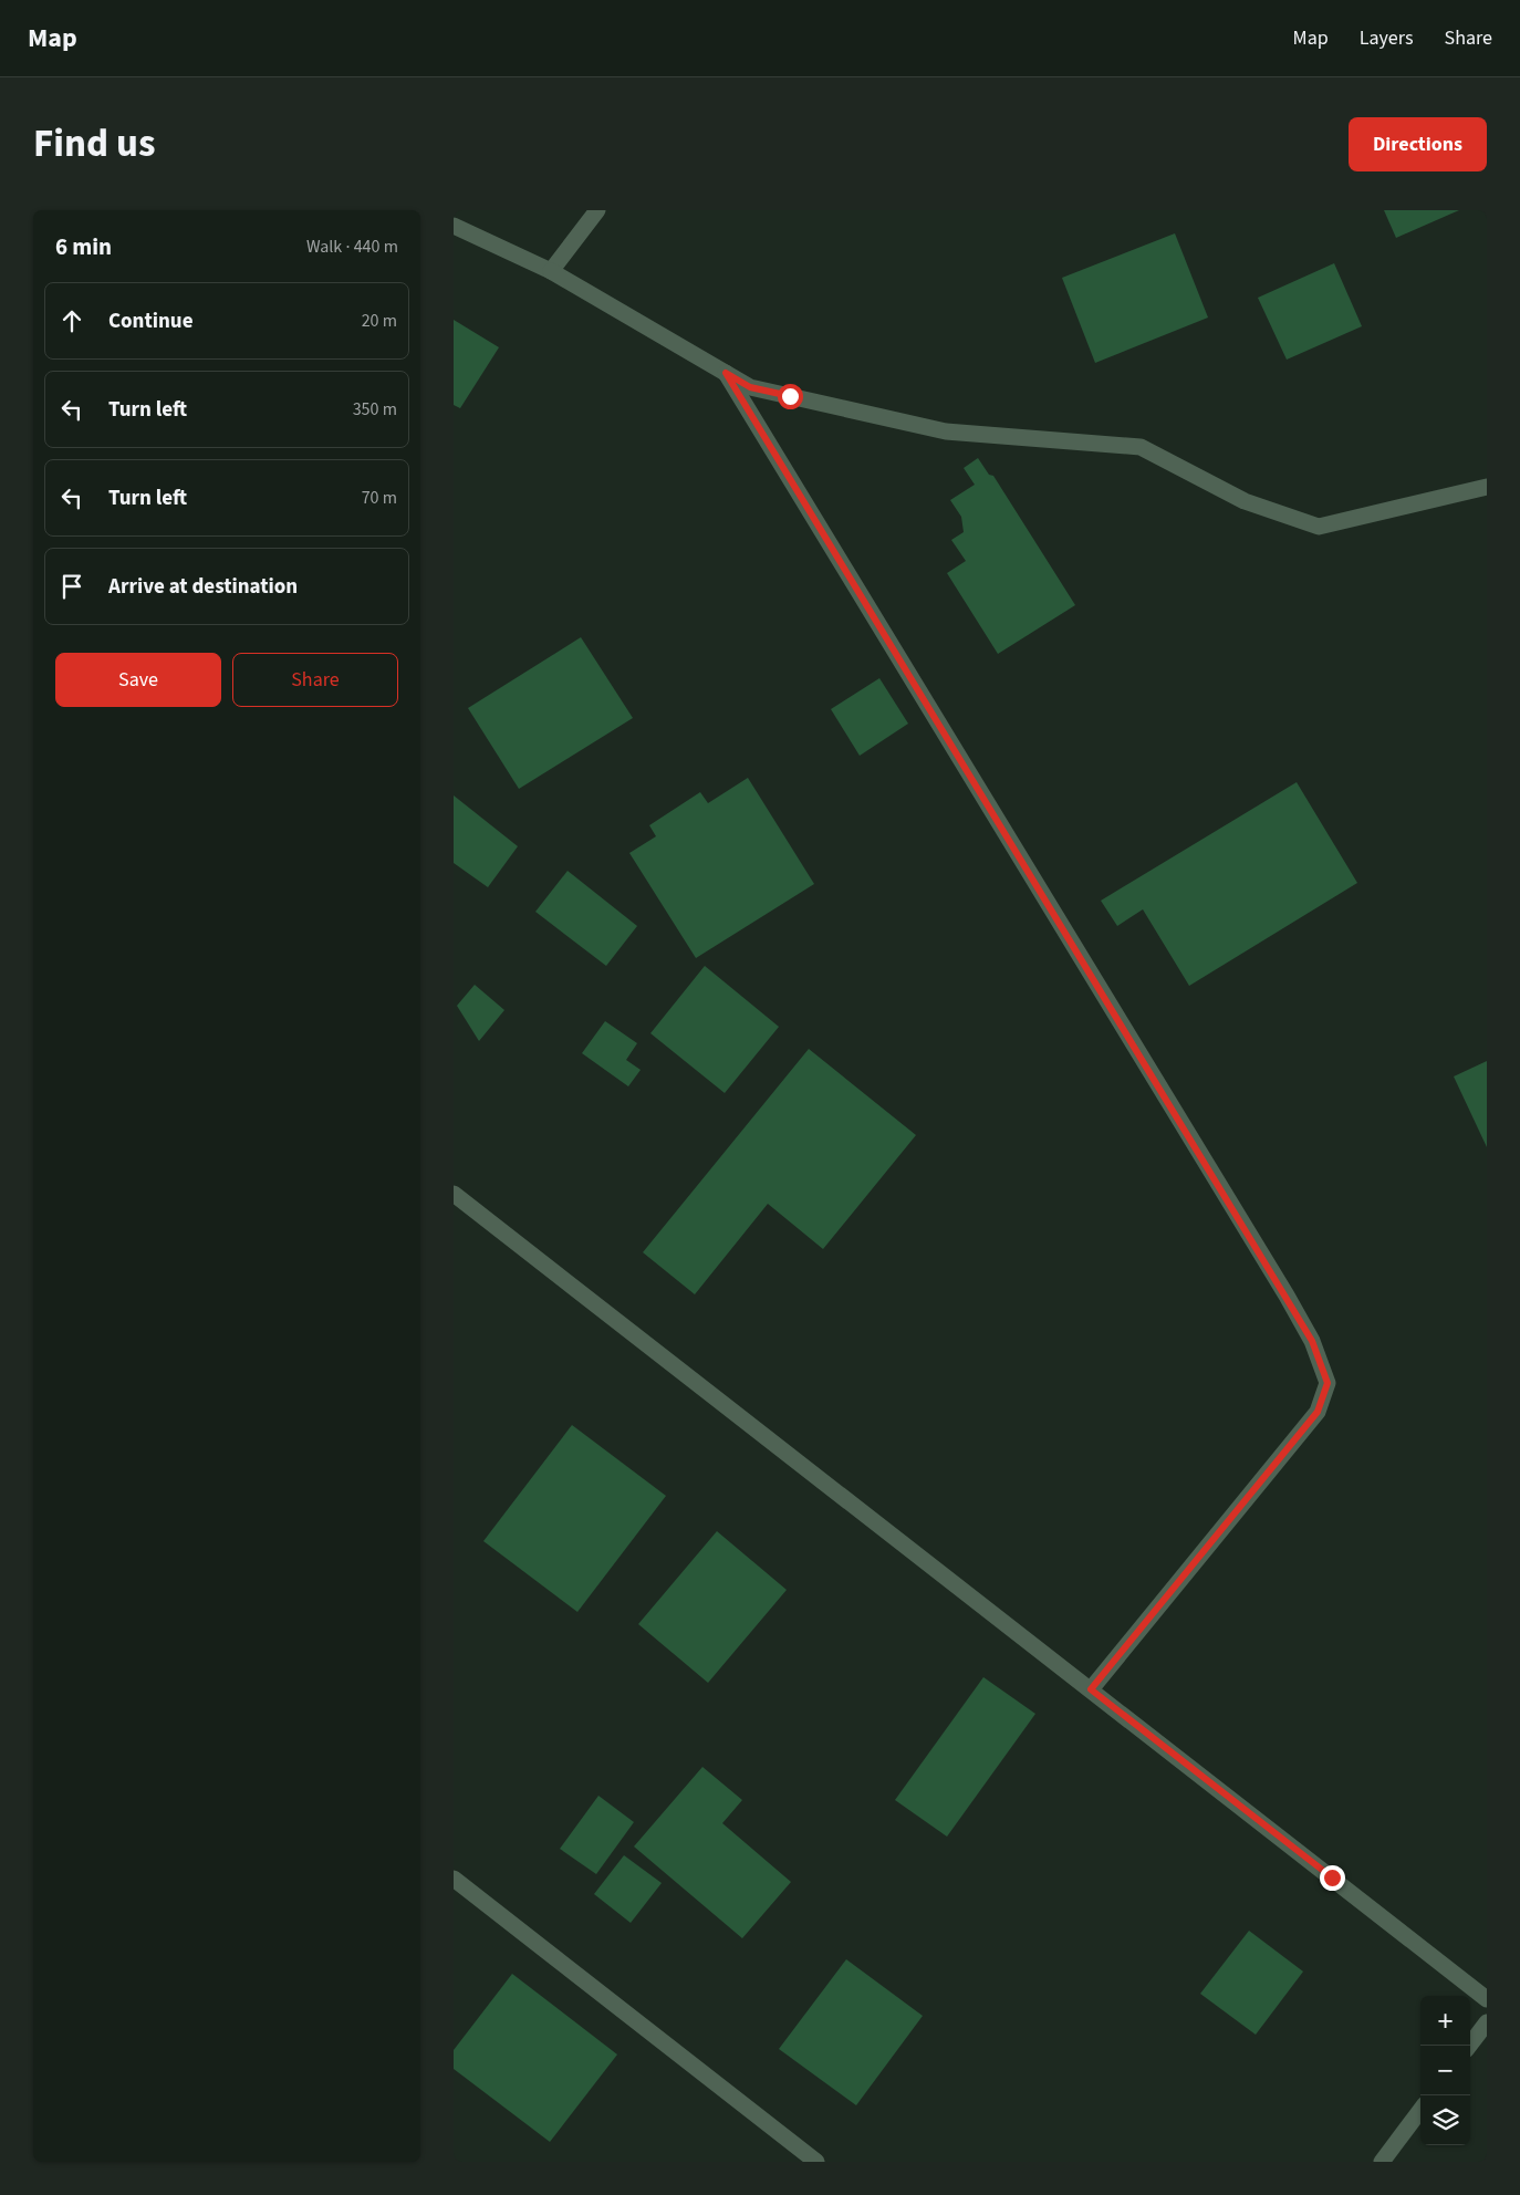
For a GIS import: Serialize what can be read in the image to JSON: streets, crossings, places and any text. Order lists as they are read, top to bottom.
{
  "page": {
    "header": "Map",
    "nav": ["Map", "Layers", "Share"],
    "title": "Find us",
    "buttons": [
      "Directions",
      ["Save", "Share"]
    ],
    "heading": ["6 min", "Walk · 440 m"],
    "list": [
      ["Continue", "20 m"],
      ["Turn left", "350 m"],
      ["Turn left", "70 m"],
      "Arrive at destination"
    ],
    "map_buttons": ["+", "−"]
  }
}
